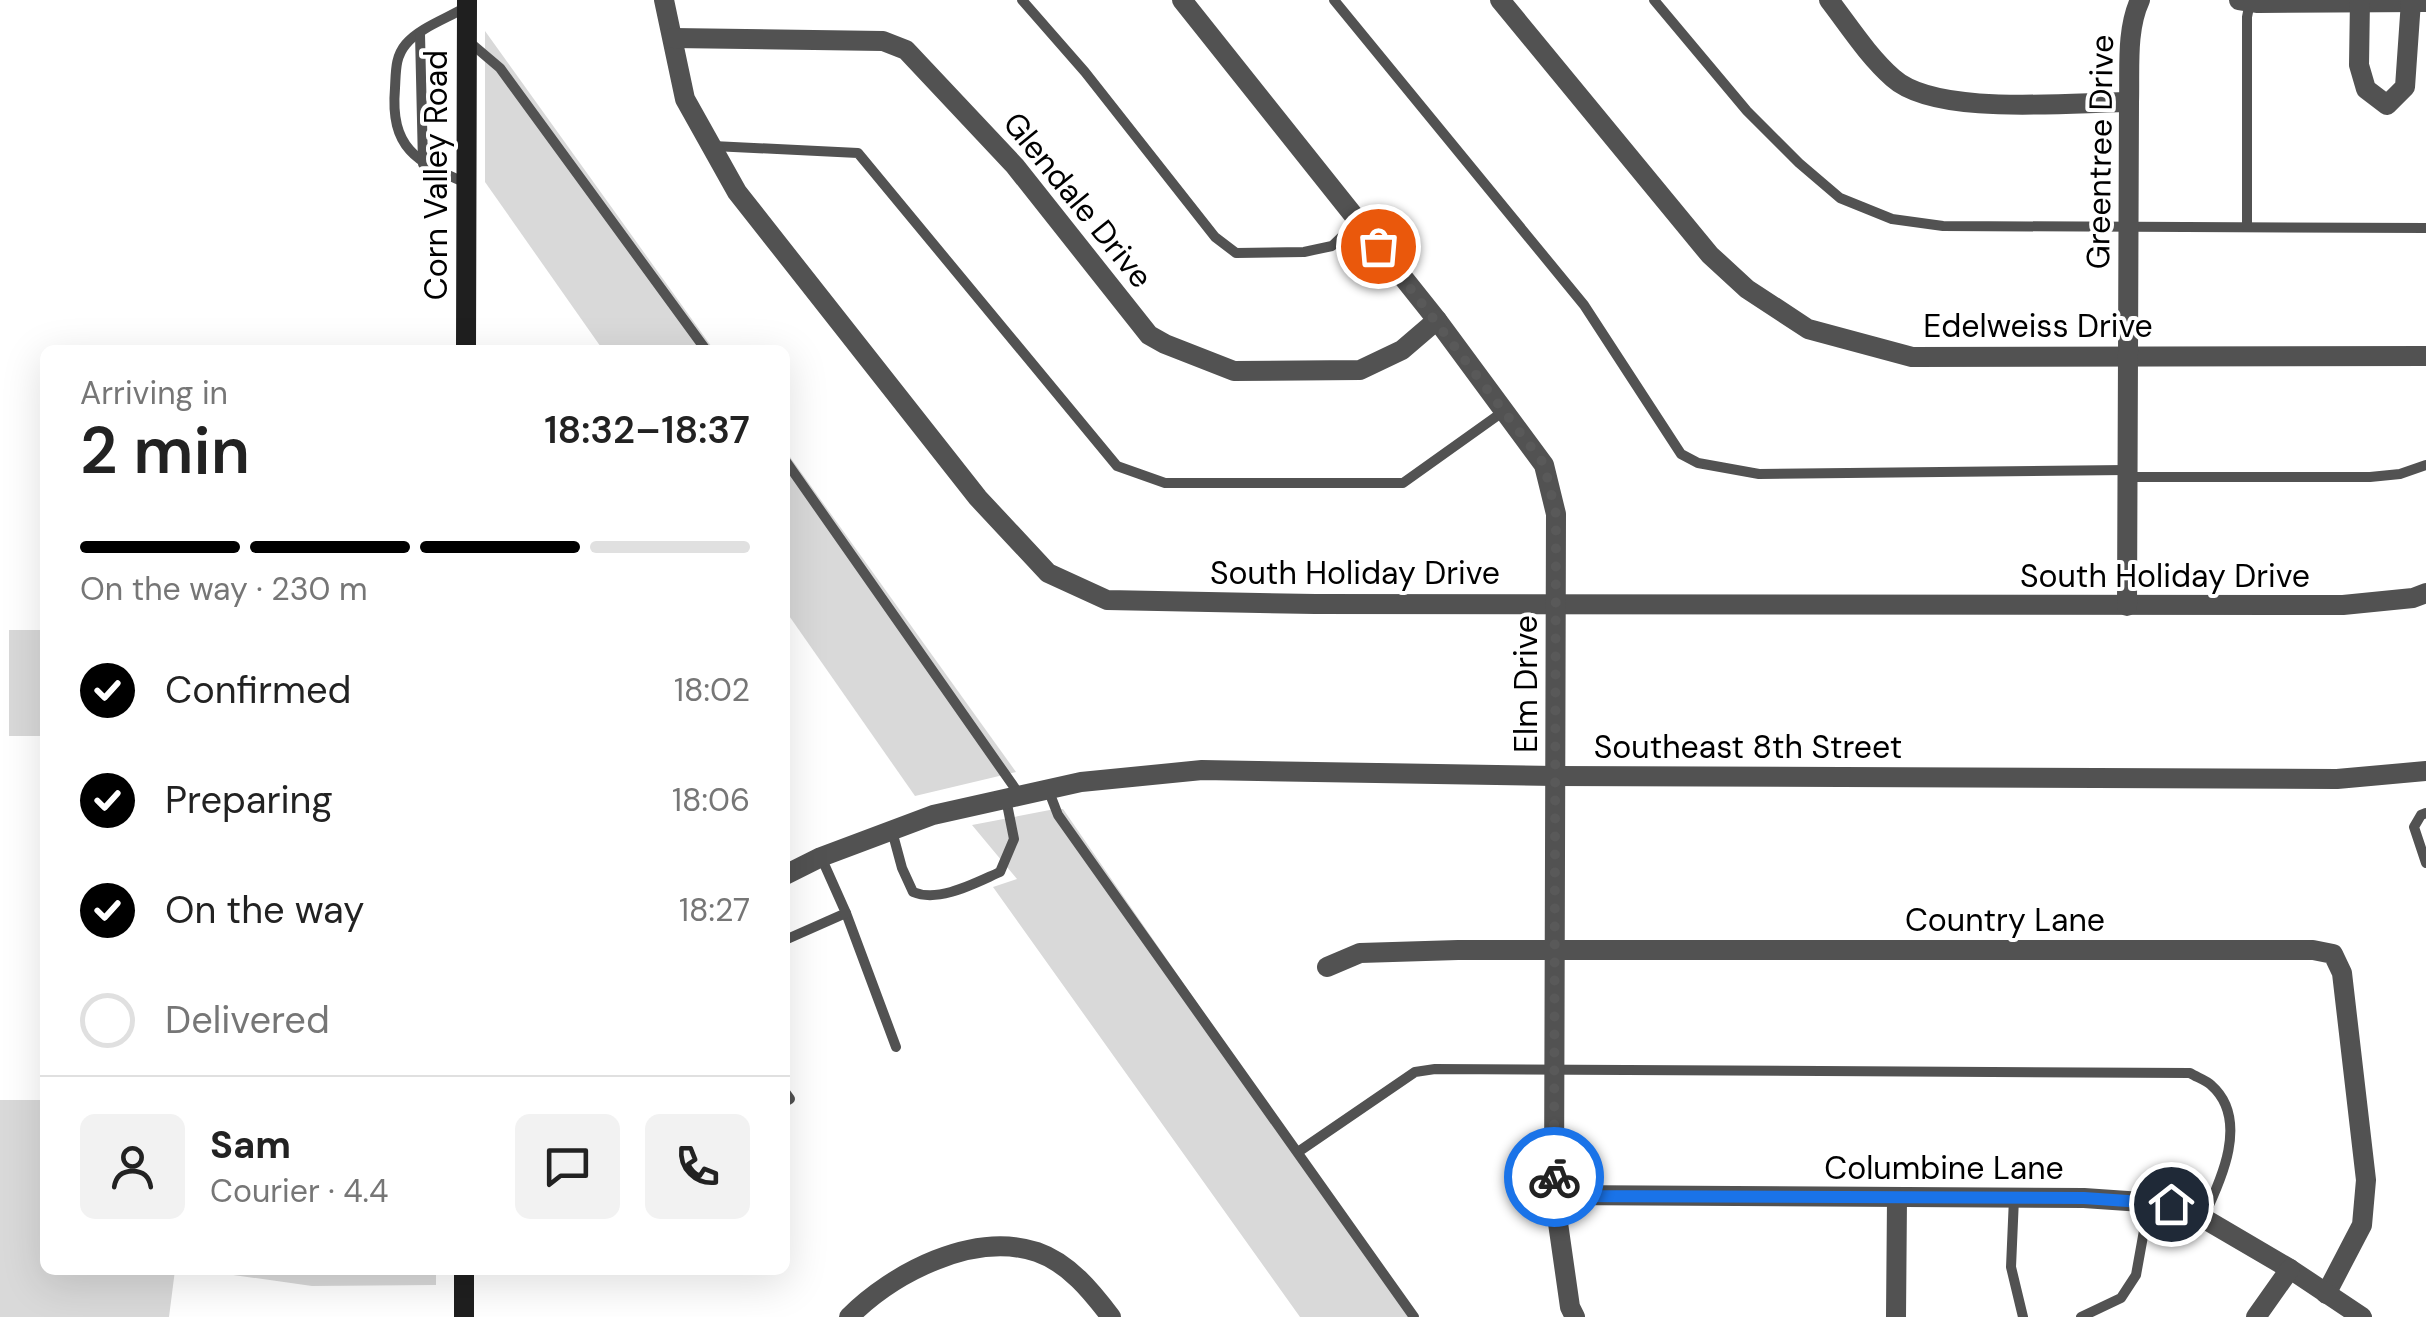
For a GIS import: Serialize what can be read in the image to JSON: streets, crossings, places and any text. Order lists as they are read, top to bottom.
{
  "streets": {
    "main road": ["Corn Valley Road"],
    "street": [
      "Greentree Drive",
      "Glendale Drive",
      "Edelweiss Drive",
      "South Holiday Drive",
      "Elm Drive",
      "Southeast 8th Street",
      "Country Lane",
      "Columbine Lane"
    ]
  },
  "crossings": [
    ["Greentree Drive", "Edelweiss Drive"],
    ["Greentree Drive", "South Holiday Drive"],
    ["Glendale Drive", "South Holiday Drive"],
    ["Glendale Drive", "Elm Drive"],
    ["South Holiday Drive", "Elm Drive"],
    ["Elm Drive", "Southeast 8th Street"],
    ["Elm Drive", "Country Lane"],
    ["Elm Drive", "Columbine Lane"],
    ["Country Lane", "Columbine Lane"]
  ],
  "page": {
    "heading": ["2 min", "Arriving in", "18:32–18:37"],
    "panel": ["Sam", "Courier · 4.4"],
    "bar": "On the way · 230 m",
    "list": [
      ["Confirmed", "18:02"],
      ["Preparing", "18:06"],
      ["On the way", "18:27"],
      "Delivered"
    ]
  }
}
